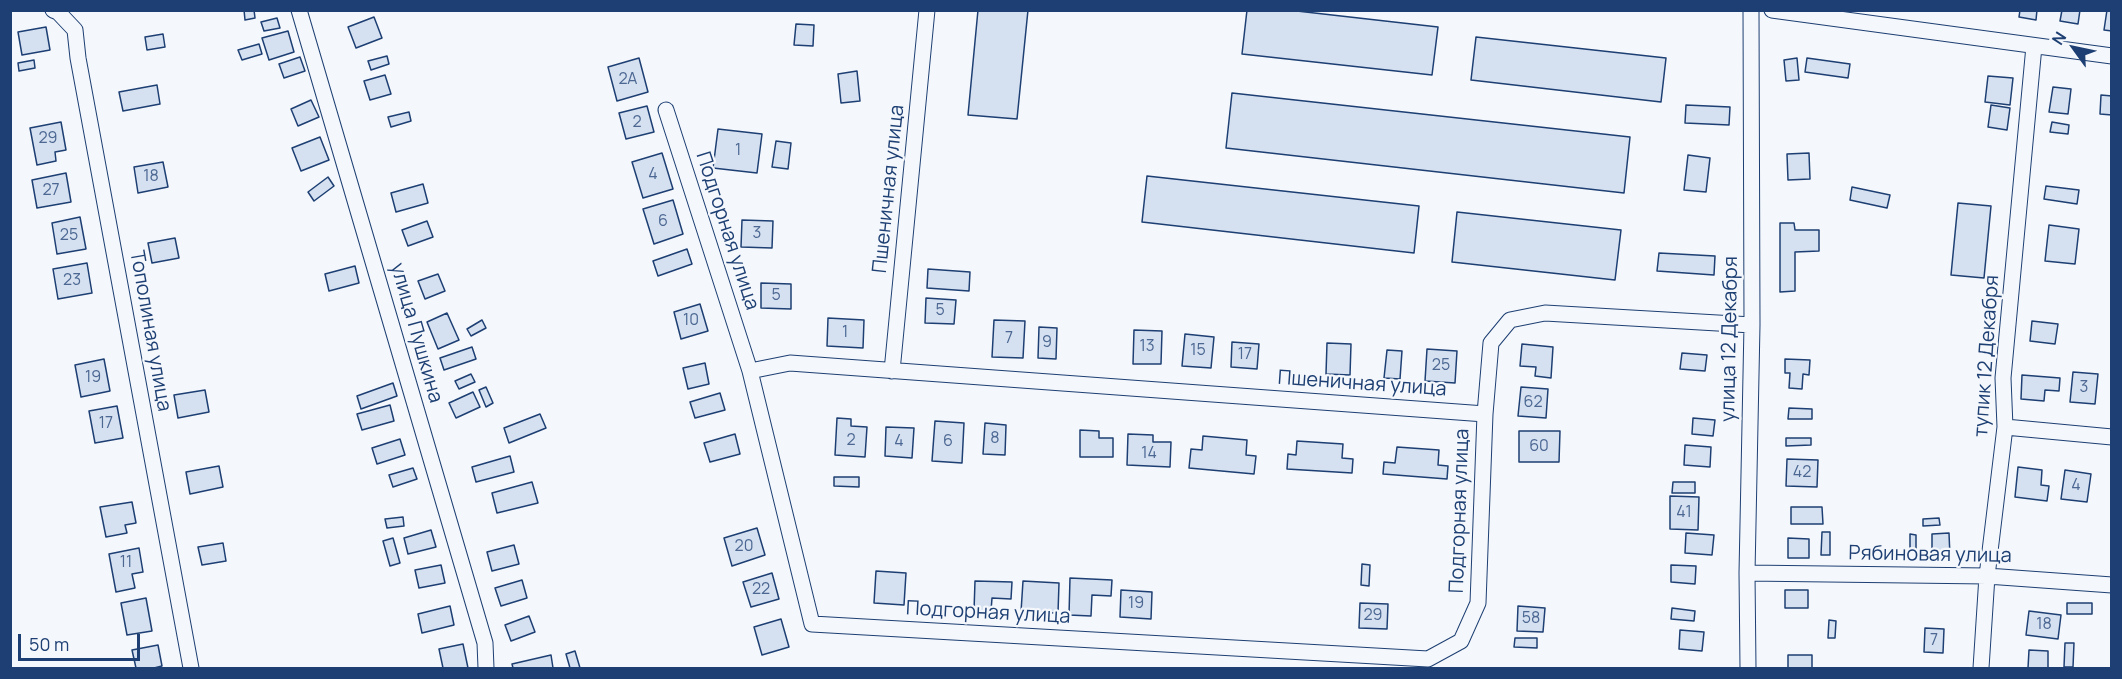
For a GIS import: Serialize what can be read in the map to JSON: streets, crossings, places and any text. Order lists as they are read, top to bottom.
{
  "streets": {
    "street": [
      "Пшеничная улица",
      "Подгорная улица",
      "Тополиная улица",
      "улица Пушкина",
      "улица 12 Декабря",
      "тупик 12 Декабря",
      "Рябиновая улица"
    ]
  },
  "crossings": [
    ["Пшеничная улица", "Подгорная улица"],
    ["улица 12 Декабря", "Рябиновая улица"],
    ["тупик 12 Декабря", "Рябиновая улица"]
  ],
  "house_numbers": [
    "2А",
    "2",
    "29",
    "1",
    "4",
    "18",
    "27",
    "6",
    "3",
    "25",
    "23",
    "5",
    "5",
    "10",
    "1",
    "7",
    "9",
    "13",
    "15",
    "17",
    "25",
    "19",
    "3",
    "62",
    "17",
    "8",
    "2",
    "4",
    "6",
    "60",
    "14",
    "42",
    "4",
    "41",
    "20",
    "11",
    "22",
    "19",
    "29",
    "58",
    "18",
    "7"
  ],
  "scale_bar": "50 m",
  "north": "top left"
}
